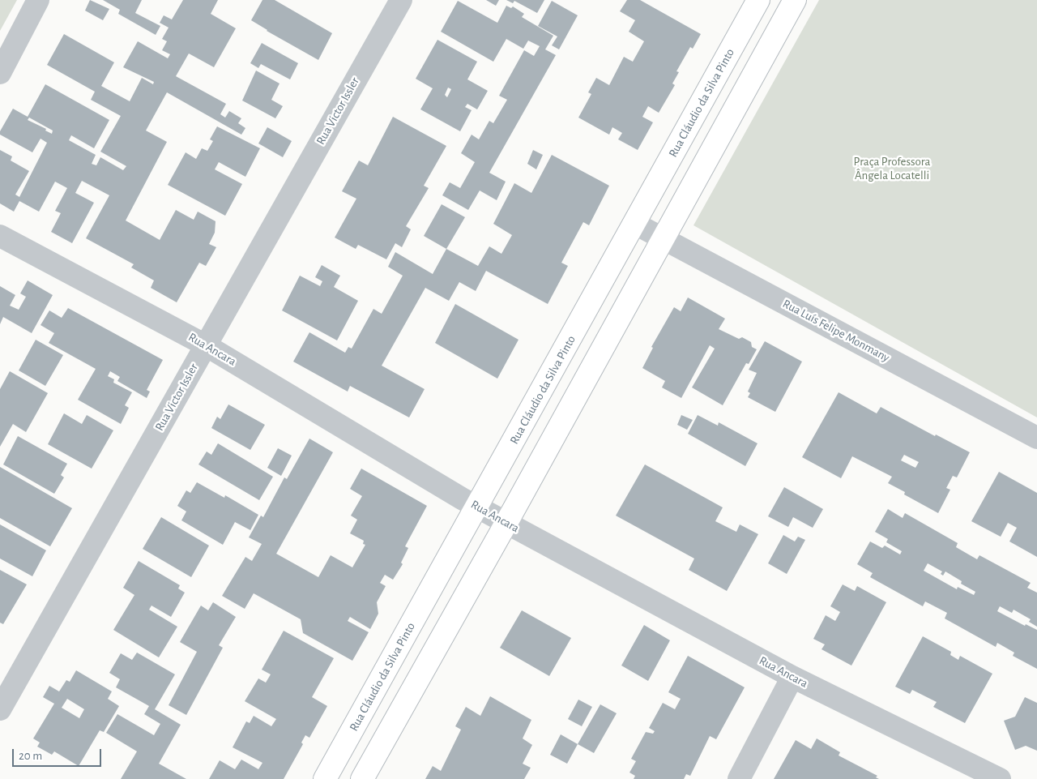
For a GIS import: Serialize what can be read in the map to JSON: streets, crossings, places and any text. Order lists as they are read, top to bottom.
{
  "streets": {
    "street": [
      "Rua Cláudio da Silva Pinto",
      "Rua Victor Issler",
      "Rua Luís Felipe Monmany",
      "Rua Ancara"
    ]
  },
  "crossings": [
    ["Rua Cláudio da Silva Pinto", "Rua Luís Felipe Monmany"],
    ["Rua Cláudio da Silva Pinto", "Rua Ancara"],
    ["Rua Victor Issler", "Rua Ancara"]
  ],
  "parks": ["Praça Professora Ângela Locatelli"],
  "scale_bar": "20 m"
}
